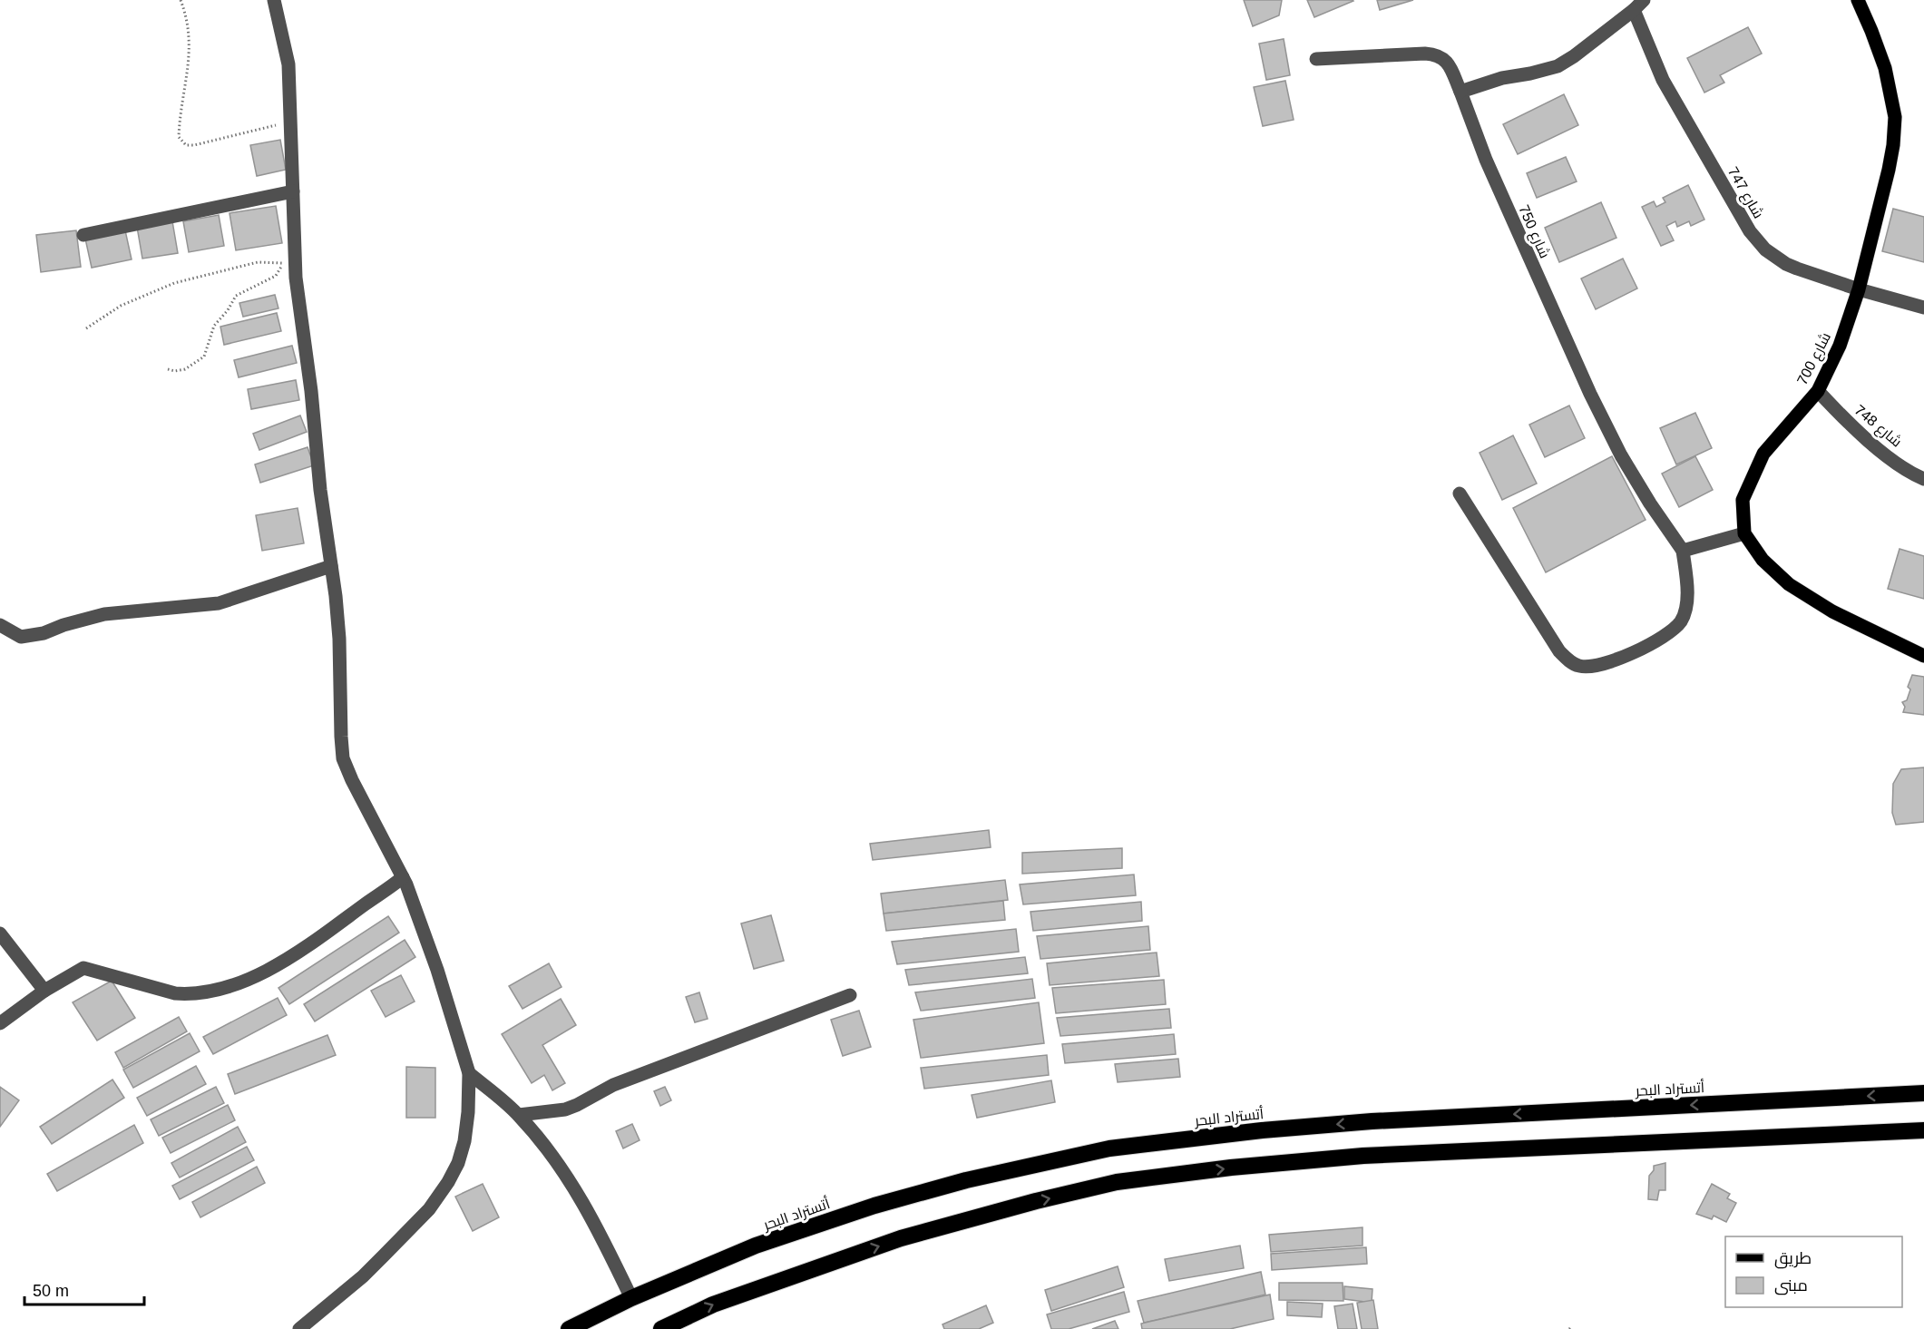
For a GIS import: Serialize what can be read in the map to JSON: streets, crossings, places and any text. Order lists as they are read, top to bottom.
{
  "streets": {
    "highway": ["أتستراد البحر"],
    "main road": ["شارع 700"],
    "street": ["شارع 747", "شارع 750", "شارع 748"]
  },
  "crossings": [
    ["شارع 747", "شارع 700"],
    ["شارع 700", "شارع 748"]
  ],
  "legend": ["طريق", "مبنى"],
  "scale_bar": "50 m"
}
